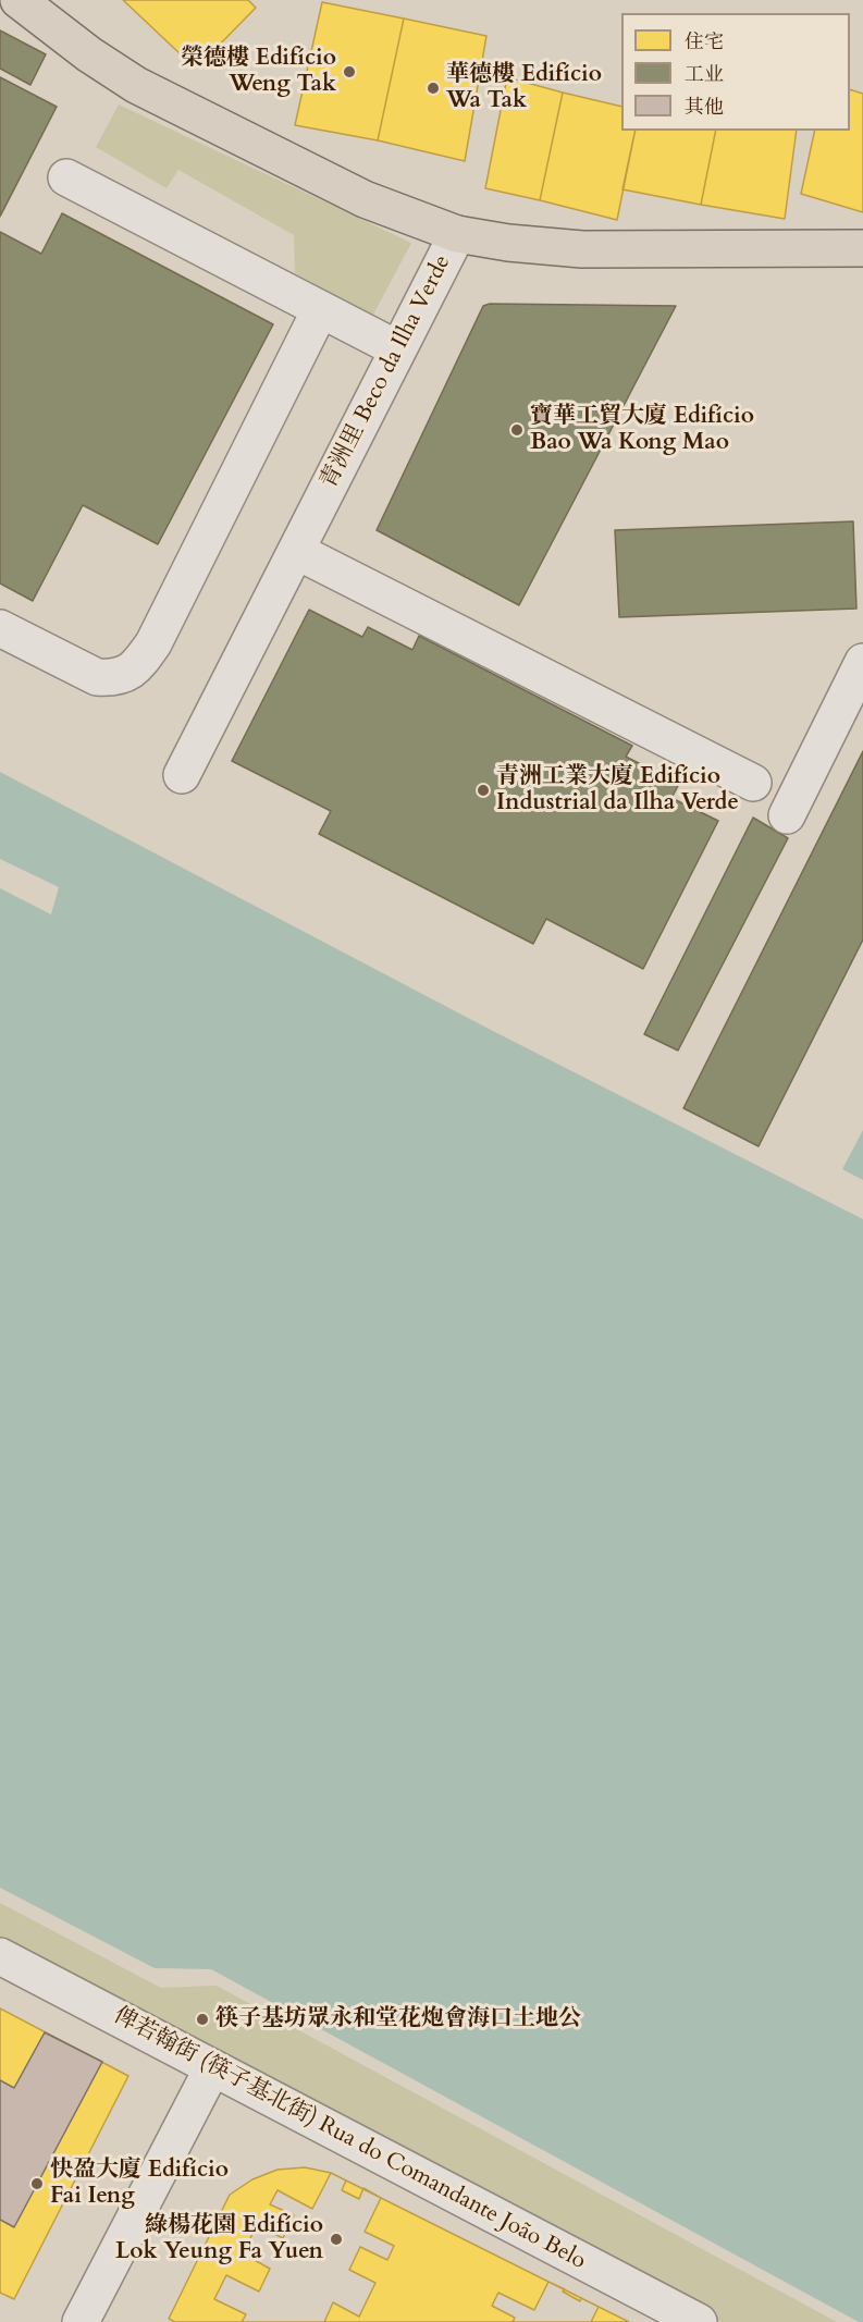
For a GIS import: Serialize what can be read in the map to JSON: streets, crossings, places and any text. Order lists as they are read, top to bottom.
{
  "streets": {
    "street": ["青洲里 Beco da Ilha Verde", "俾若翰街 (筷子基北街) Rua do Comandante João Belo"]
  },
  "places": [
    "榮德樓 Edifício Weng Tak",
    "華德樓 Edifício Wa Tak",
    "寶華工貿大廈 Edifício Bao Wa Kong Mao",
    "青洲工業大廈 Edifício Industrial da Ilha Verde",
    "筷子基坊眾永和堂花炮會海口土地公",
    "快盈大廈 Edifício Fai Ieng",
    "綠楊花園 Edifício Lok Yeung Fa Yuen"
  ],
  "legend": ["住宅", "工业", "其他"]
}
